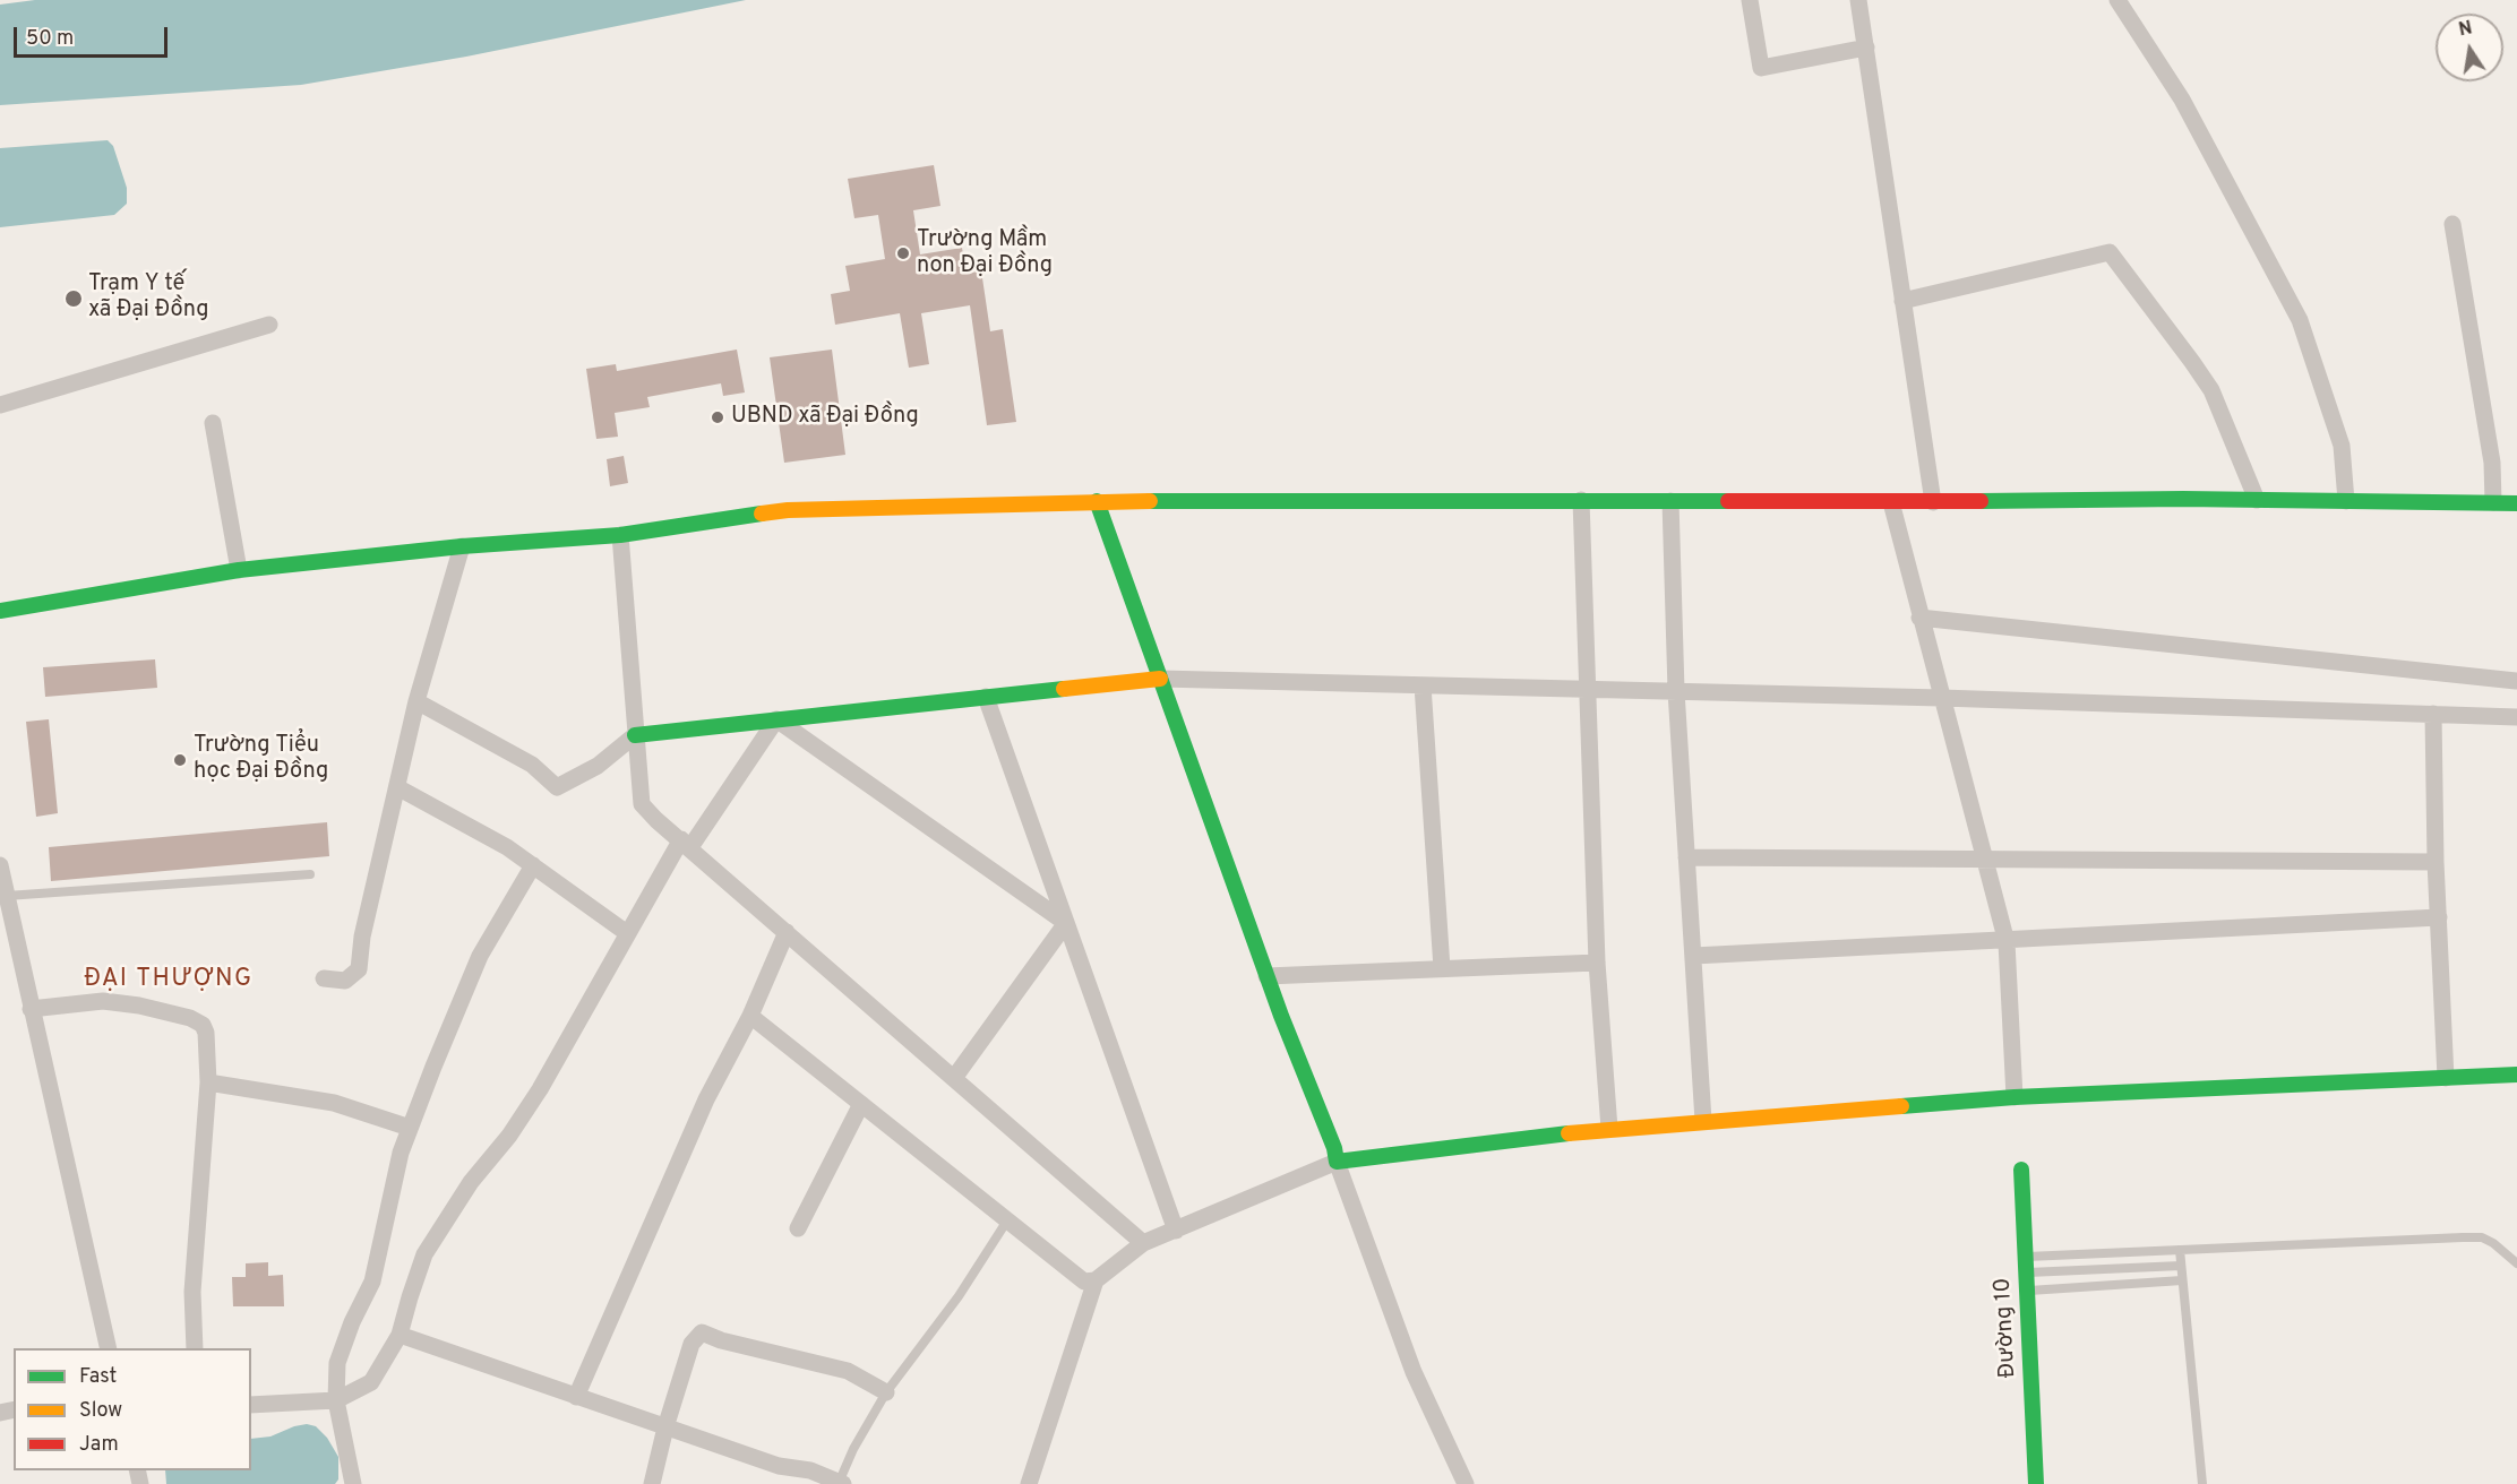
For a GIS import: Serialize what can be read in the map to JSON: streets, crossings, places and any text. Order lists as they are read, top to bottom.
{
  "streets": {
    "street": ["Đường 10"]
  },
  "districts": ["ĐẠI THƯỢNG"],
  "places": [
    "Trường Mầm non Đại Đồng",
    "Trạm Y tế xã Đại Đồng",
    "UBND xã Đại Đồng",
    "Trường Tiểu học Đại Đồng"
  ],
  "legend": ["Fast", "Slow", "Jam"],
  "scale_bar": "50 m",
  "north": "top"
}
